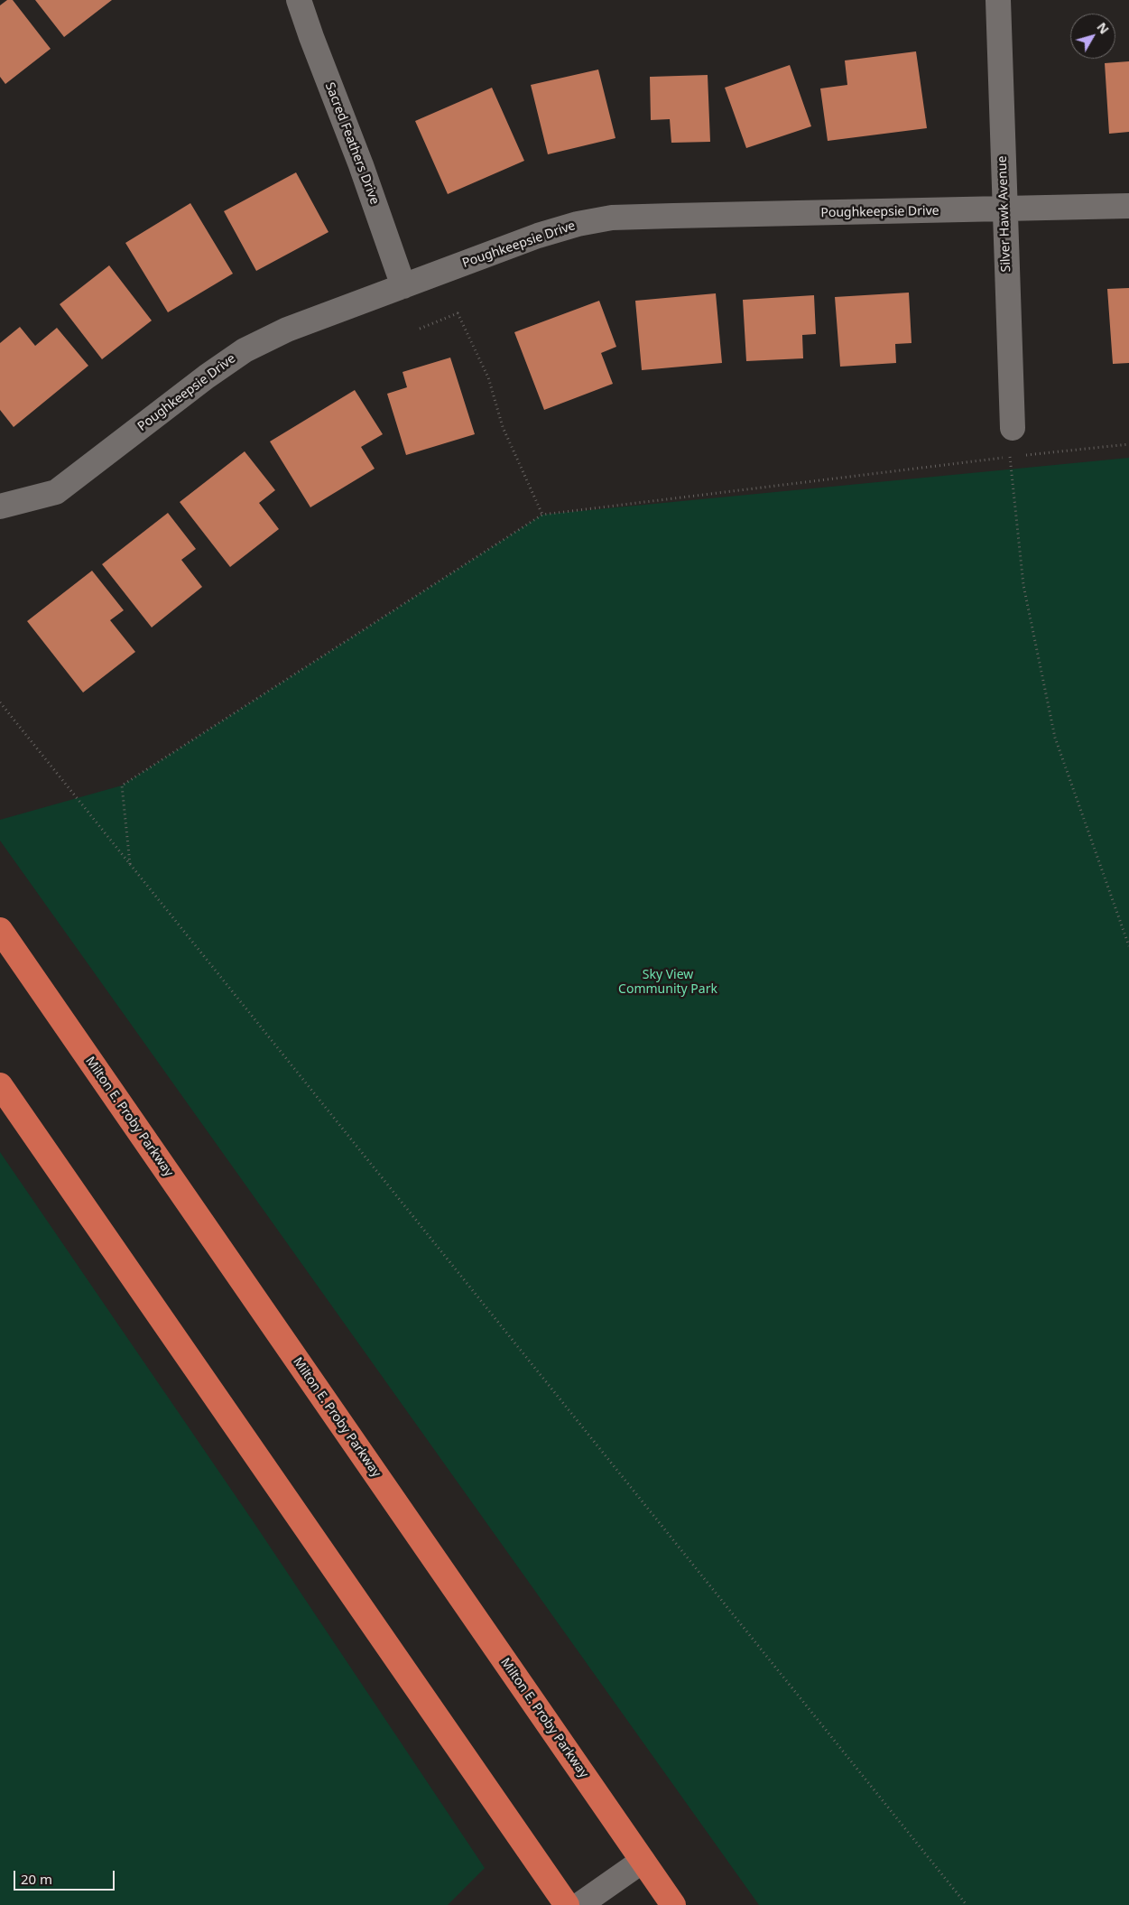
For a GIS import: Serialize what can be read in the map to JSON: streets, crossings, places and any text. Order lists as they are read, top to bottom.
{
  "streets": {
    "highway": ["Milton E. Proby Parkway"],
    "street": ["Sacred Feathers Drive", "Poughkeepsie Drive", "Silver Hawk Avenue"]
  },
  "crossings": [
    ["Sacred Feathers Drive", "Poughkeepsie Drive"],
    ["Poughkeepsie Drive", "Silver Hawk Avenue"]
  ],
  "parks": ["Sky View Community Park"],
  "scale_bar": "20 m",
  "north": "top right"
}
